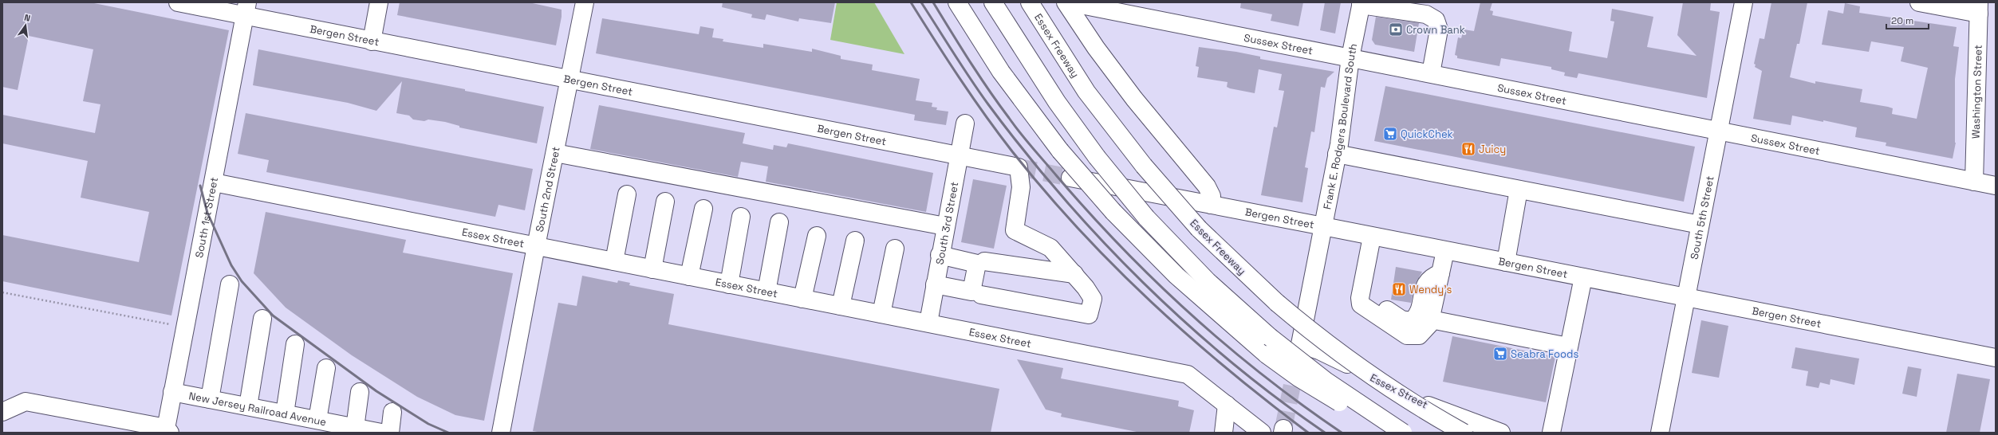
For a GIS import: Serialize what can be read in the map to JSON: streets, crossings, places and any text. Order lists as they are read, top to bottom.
{
  "streets": {
    "main road": [
      "Bergen Street",
      "Sussex Street",
      "Essex Freeway",
      "Washington Street",
      "Frank E. Rodgers Boulevard South",
      "South 2nd Street",
      "South 1st Street",
      "South 5th Street",
      "South 3rd Street",
      "Essex Street",
      "New Jersey Railroad Avenue"
    ]
  },
  "crossings": [
    ["Bergen Street", "Frank E. Rodgers Boulevard South"],
    ["Bergen Street", "South 2nd Street"],
    ["Bergen Street", "South 1st Street"],
    ["Bergen Street", "South 5th Street"],
    ["Bergen Street", "South 3rd Street"],
    ["Sussex Street", "Washington Street"],
    ["Sussex Street", "Frank E. Rodgers Boulevard South"],
    ["Sussex Street", "South 5th Street"],
    ["Frank E. Rodgers Boulevard South", "Essex Street"],
    ["South 2nd Street", "Essex Street"],
    ["South 1st Street", "Essex Street"],
    ["South 1st Street", "New Jersey Railroad Avenue"],
    ["South 3rd Street", "Essex Street"]
  ],
  "places": {
    "bank": ["Crown Bank"],
    "supermarket": ["QuickChek", "Seabra Foods"],
    "restaurant": ["Juicy", "Wendy's"]
  },
  "scale_bar": "20 m",
  "north": "top"
}
